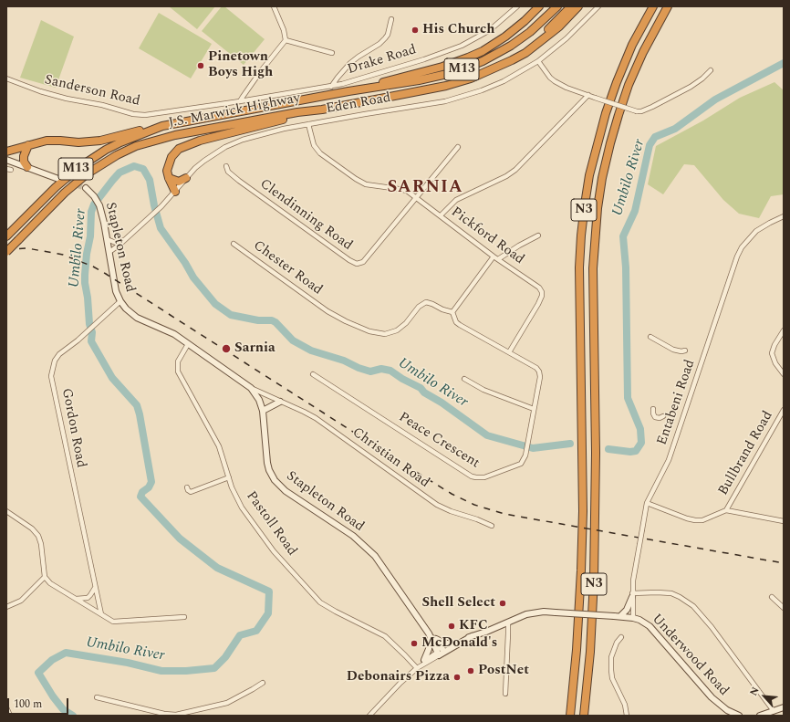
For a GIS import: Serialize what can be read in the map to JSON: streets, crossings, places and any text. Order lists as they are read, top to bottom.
{
  "streets": {
    "highway": ["M13", "J.S. Marwick Highway", "N3"],
    "main road": ["Stapleton Road", "Underwood Road"],
    "street": [
      "Drake Road",
      "Sanderson Road",
      "Eden Road",
      "Clendinning Road",
      "Pickford Road",
      "Chester Road",
      "Entabeni Road",
      "Gordon Road",
      "Peace Crescent",
      "Bullbrand Road",
      "Christian Road",
      "Pastoll Road"
    ]
  },
  "crossings": [
    ["Drake Road", "Sanderson Road"],
    ["M13", "J.S. Marwick Highway"],
    ["Eden Road", "Pickford Road"],
    ["Eden Road", "Stapleton Road"],
    ["Clendinning Road", "Pickford Road"],
    ["Pickford Road", "Peace Crescent"],
    ["Stapleton Road", "Gordon Road"],
    ["Stapleton Road", "Christian Road"],
    ["Stapleton Road", "Pastoll Road"],
    ["Stapleton Road", "Underwood Road"],
    ["Entabeni Road", "Bullbrand Road"],
    ["Entabeni Road", "Underwood Road"],
    ["Pastoll Road", "Underwood Road"]
  ],
  "districts": ["SARNIA"],
  "water": ["Umbilo River"],
  "places": [
    "His Church",
    "Pinetown Boys High",
    "Sarnia",
    "Shell Select",
    "KFC",
    "McDonald's",
    "PostNet",
    "Debonairs Pizza"
  ],
  "scale_bar": "100 m",
  "north": "top left"
}
